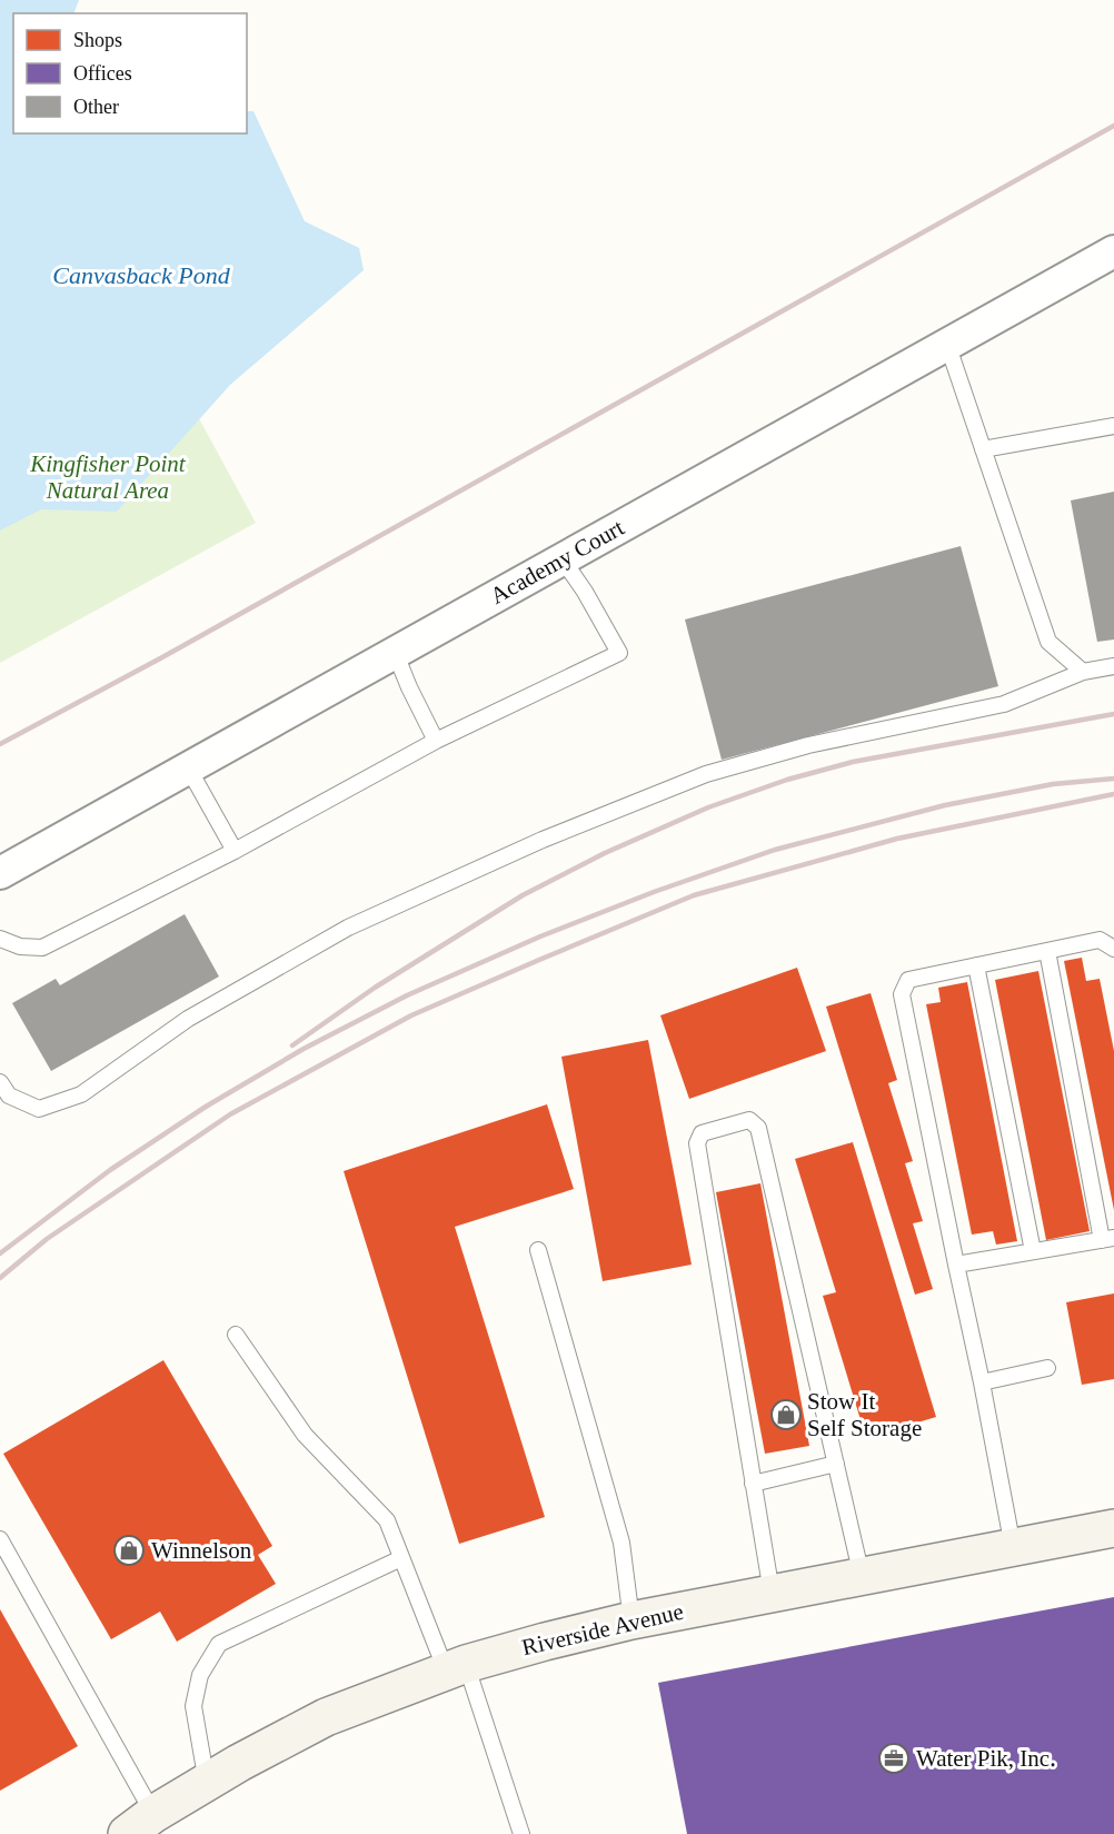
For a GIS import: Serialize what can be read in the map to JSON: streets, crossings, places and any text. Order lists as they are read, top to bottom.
{
  "streets": {
    "main road": ["Riverside Avenue"],
    "street": ["Academy Court"]
  },
  "water": ["Canvasback Pond"],
  "parks": ["Kingfisher Point Natural Area"],
  "places": {
    "shop": ["Stow It Self Storage", "Winnelson"],
    "office": ["Water Pik, Inc."]
  },
  "legend": ["Shops", "Offices", "Other"]
}
